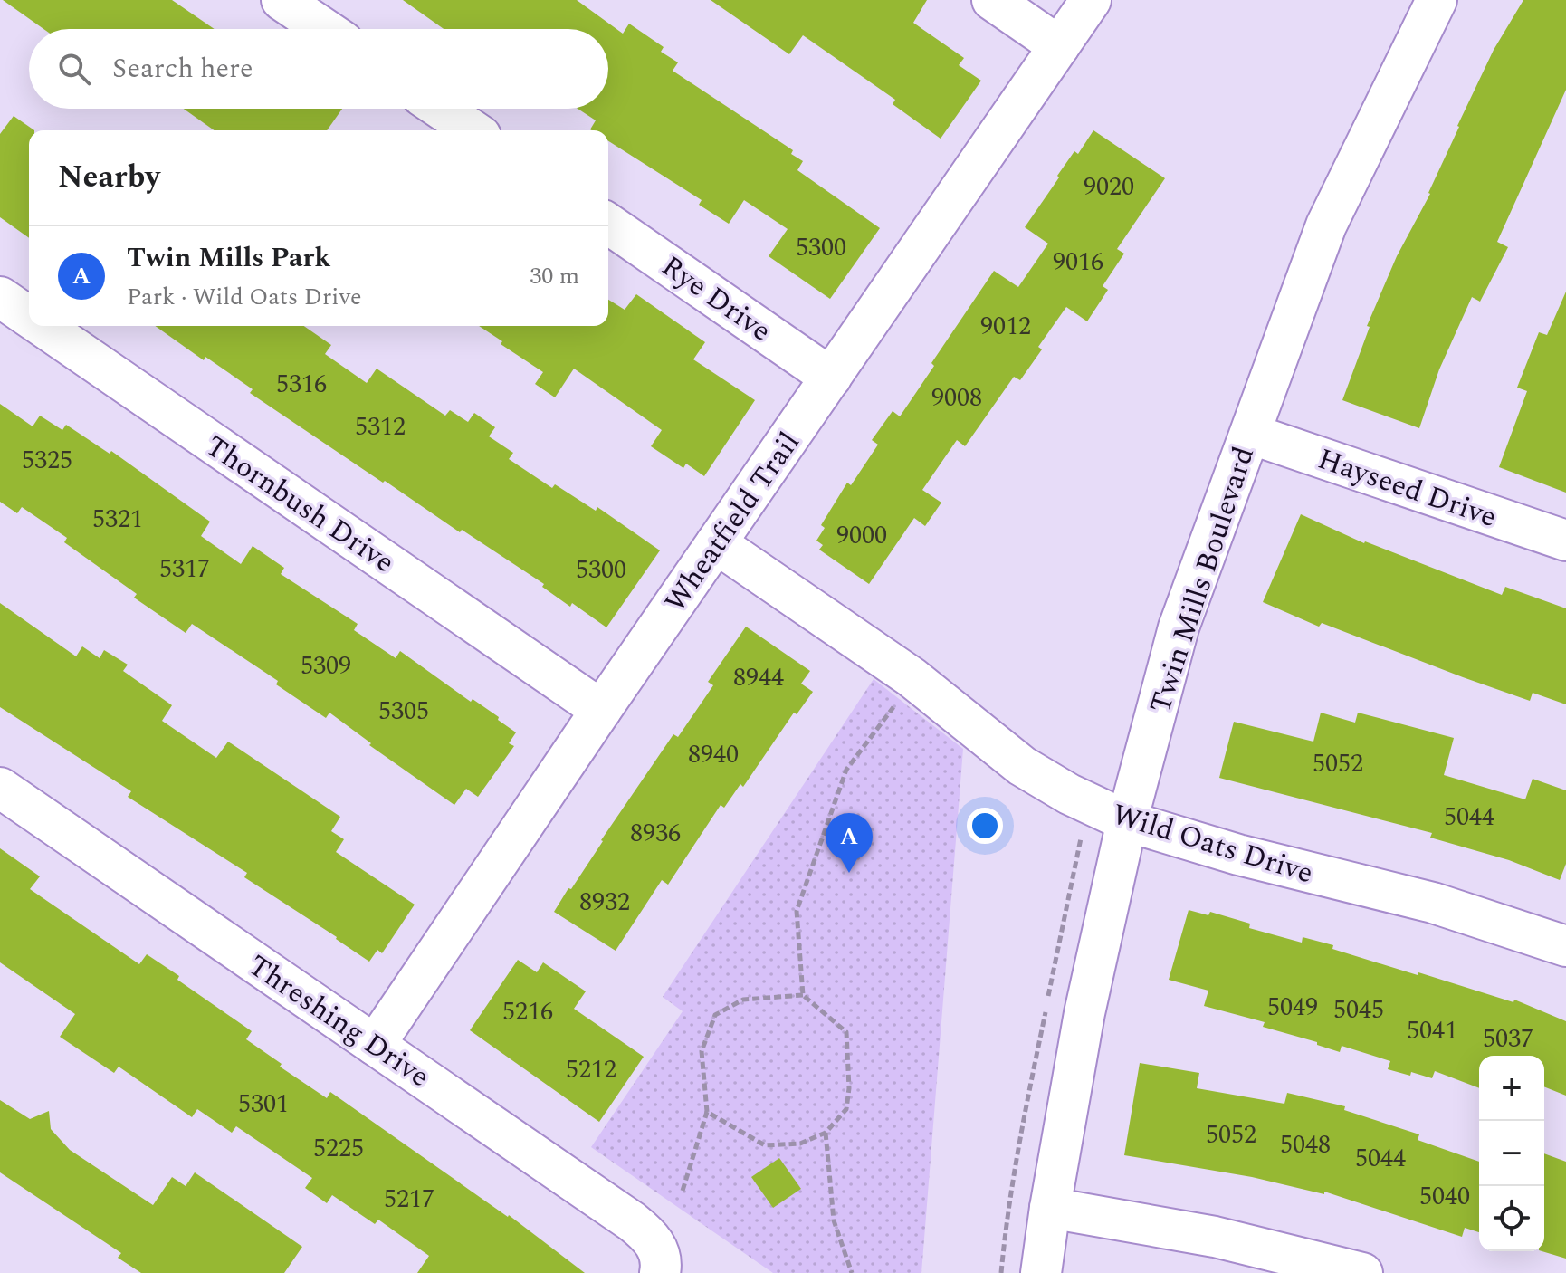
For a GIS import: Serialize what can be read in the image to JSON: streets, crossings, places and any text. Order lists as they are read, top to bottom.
{
  "streets": {
    "street": [
      "Rye Drive",
      "Hayseed Drive",
      "Thornbush Drive",
      "Wheatfield Trail",
      "Twin Mills Boulevard",
      "Wild Oats Drive",
      "Threshing Drive"
    ]
  },
  "crossings": [
    ["Rye Drive", "Wheatfield Trail"],
    ["Hayseed Drive", "Twin Mills Boulevard"],
    ["Thornbush Drive", "Wheatfield Trail"],
    ["Wheatfield Trail", "Wild Oats Drive"],
    ["Wheatfield Trail", "Threshing Drive"],
    ["Twin Mills Boulevard", "Wild Oats Drive"]
  ],
  "house_numbers": [
    "9020",
    "5300",
    "9016",
    "9012",
    "5316",
    "9008",
    "5312",
    "5325",
    "5321",
    "9000",
    "5317",
    "5300",
    "5309",
    "8944",
    "5305",
    "8940",
    "5052",
    "5044",
    "8936",
    "8932",
    "5049",
    "5045",
    "5216",
    "5041",
    "5037",
    "5212",
    "5301",
    "5052",
    "5048",
    "5225",
    "5044",
    "5040",
    "5217"
  ],
  "page": {
    "search": "Search here",
    "heading": "Nearby",
    "list": [
      {
        "mark": "A",
        "name": "Twin Mills Park",
        "note": "Park · Wild Oats Drive",
        "value": "30 m"
      }
    ],
    "pins": "A",
    "map_buttons": ["+", "−"]
  }
}
